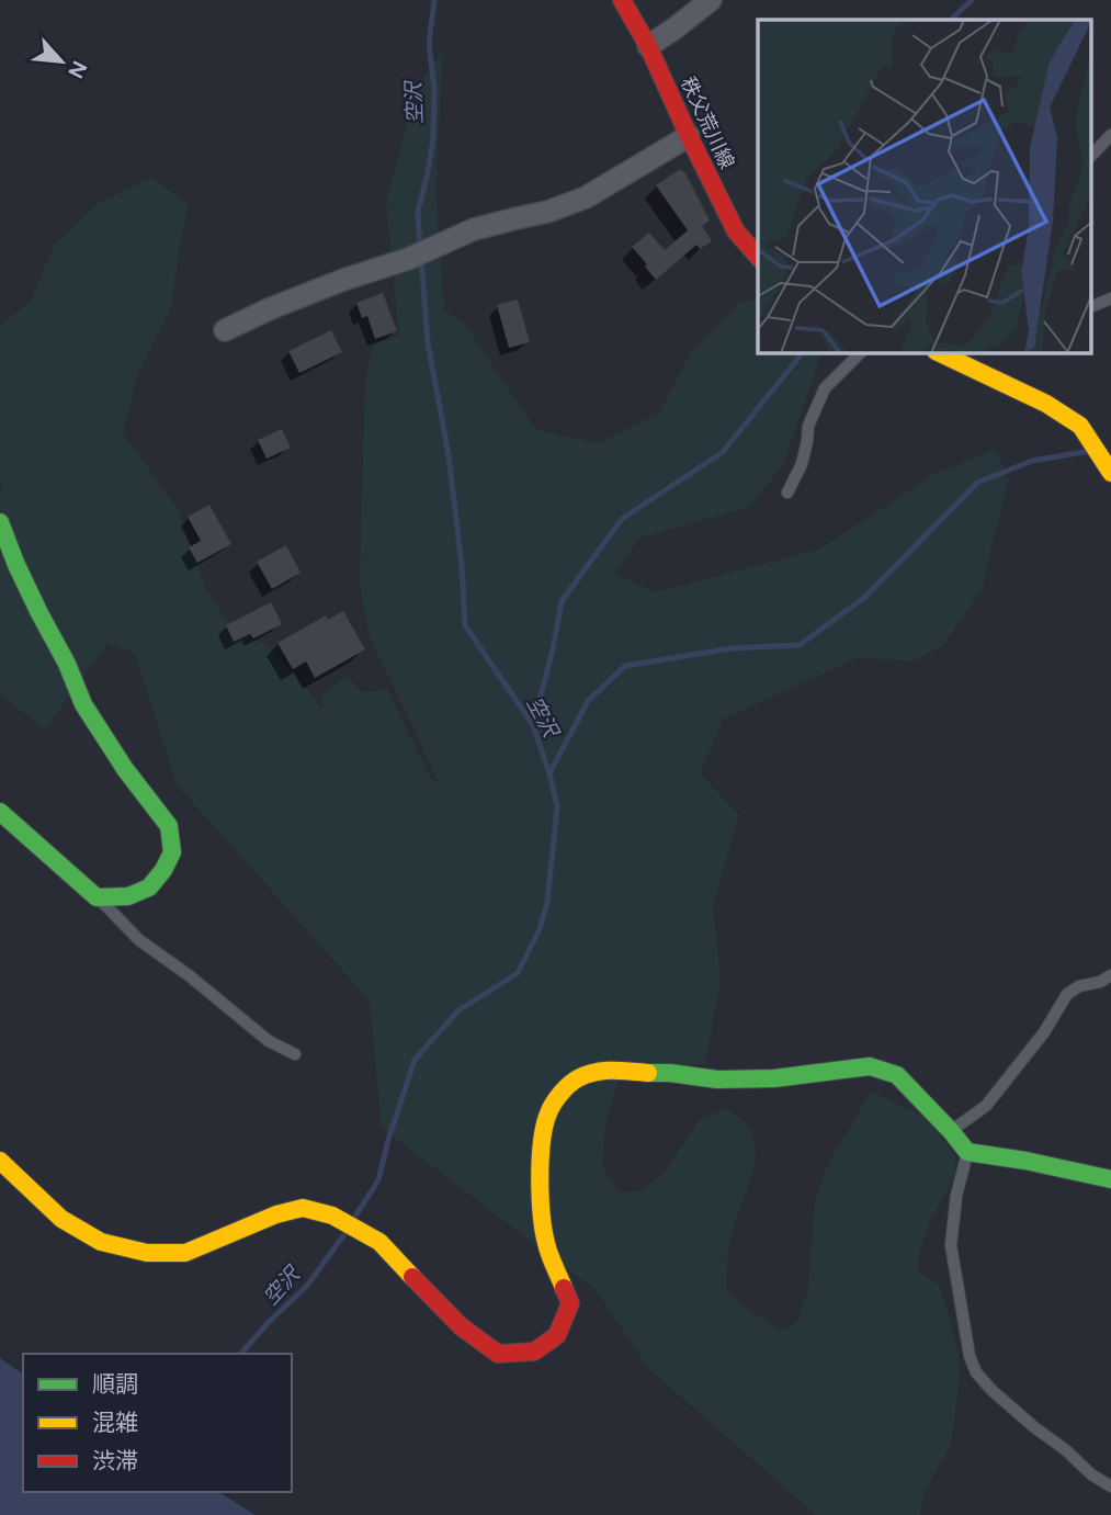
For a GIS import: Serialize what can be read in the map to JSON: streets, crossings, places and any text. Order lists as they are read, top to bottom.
{
  "streets": {
    "street": ["秩父荒川線"]
  },
  "water": ["空沢"],
  "legend": ["順調", "混雑", "渋滞"],
  "north": "bottom right"
}
